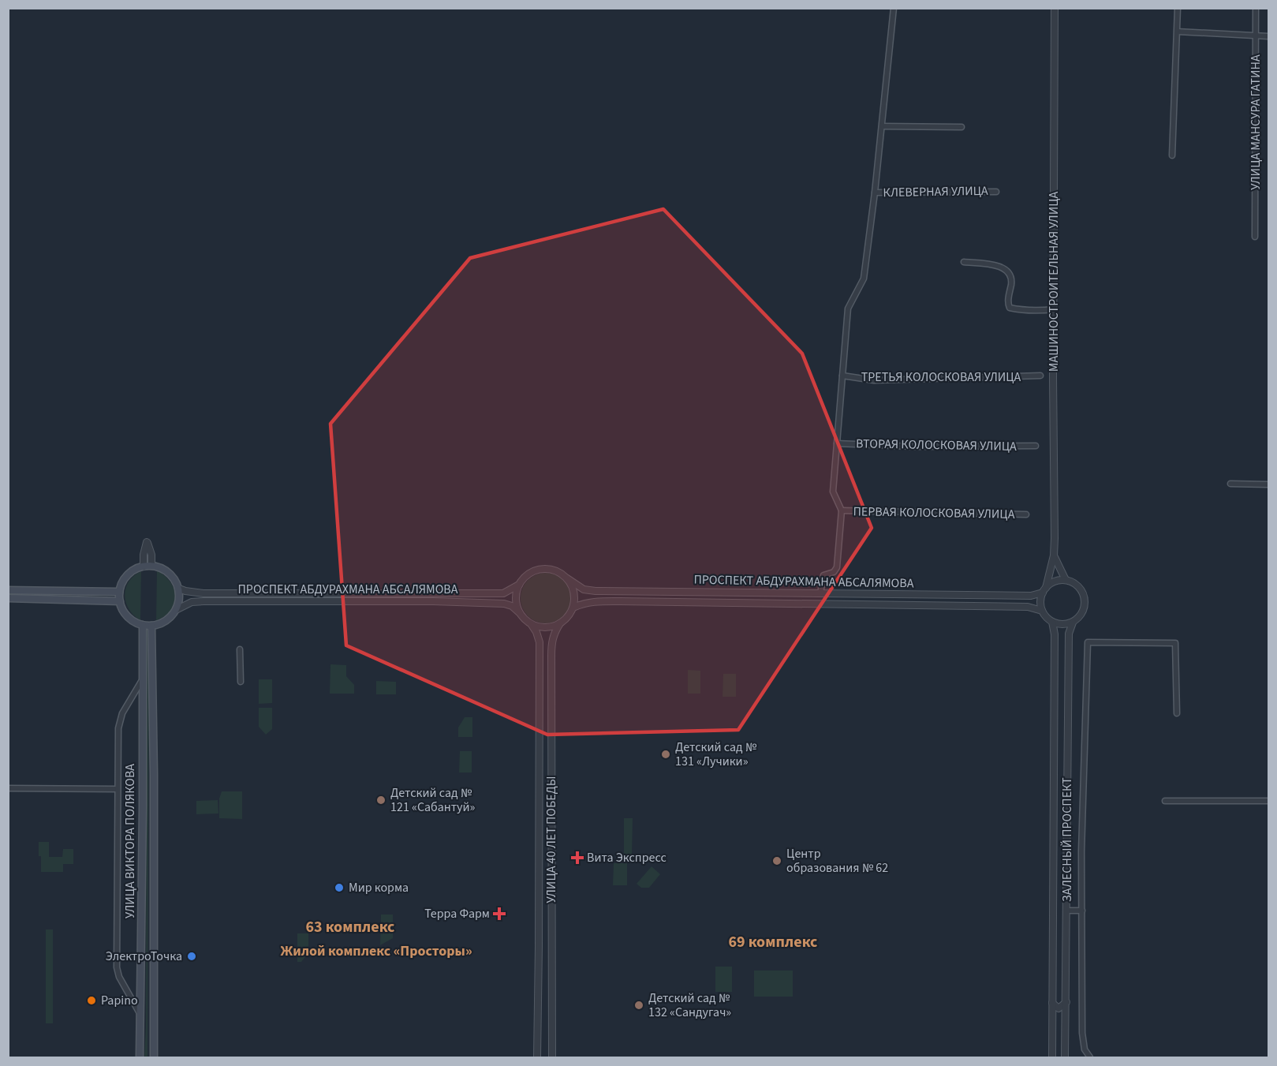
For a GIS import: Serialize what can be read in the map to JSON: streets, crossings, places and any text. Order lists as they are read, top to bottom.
{
  "streets": {
    "main road": ["УЛИЦА ВИКТОРА ПОЛЯКОВА"],
    "street": [
      "УЛИЦА МАНСУРА ГАТИНА",
      "КЛЕВЕРНАЯ УЛИЦА",
      "МАШИНОСТРОИТЕЛЬНАЯ УЛИЦА",
      "ТРЕТЬЯ КОЛОСКОВАЯ УЛИЦА",
      "ВТОРАЯ КОЛОСКОВАЯ УЛИЦА",
      "ПЕРВАЯ КОЛОСКОВАЯ УЛИЦА",
      "ПРОСПЕКТ АБДУРАХМАНА АБСАЛЯМОВА",
      "УЛИЦА 40 ЛЕТ ПОБЕДЫ",
      "ЗАЛЕСНЫЙ ПРОСПЕКТ"
    ]
  },
  "crossings": [
    ["МАШИНОСТРОИТЕЛЬНАЯ УЛИЦА", "ПРОСПЕКТ АБДУРАХМАНА АБСАЛЯМОВА"],
    ["МАШИНОСТРОИТЕЛЬНАЯ УЛИЦА", "ЗАЛЕСНЫЙ ПРОСПЕКТ"],
    ["ПРОСПЕКТ АБДУРАХМАНА АБСАЛЯМОВА", "УЛИЦА 40 ЛЕТ ПОБЕДЫ"],
    ["ПРОСПЕКТ АБДУРАХМАНА АБСАЛЯМОВА", "ЗАЛЕСНЫЙ ПРОСПЕКТ"],
    ["ПРОСПЕКТ АБДУРАХМАНА АБСАЛЯМОВА", "УЛИЦА ВИКТОРА ПОЛЯКОВА"]
  ],
  "districts": ["63 комплекс", "69 комплекс", "Жилой комплекс «Просторы»"],
  "places": {
    "other": [
      "Детский сад № 131 «Лучики»",
      "Детский сад № 121 «Сабантуй»",
      "Центр образования № 62",
      "Мир корма",
      "ЭлектроТочка",
      "Papino",
      "Детский сад № 132 «Сандугач»"
    ],
    "health": ["Вита Экспресс", "Терра Фарм"]
  }
}
